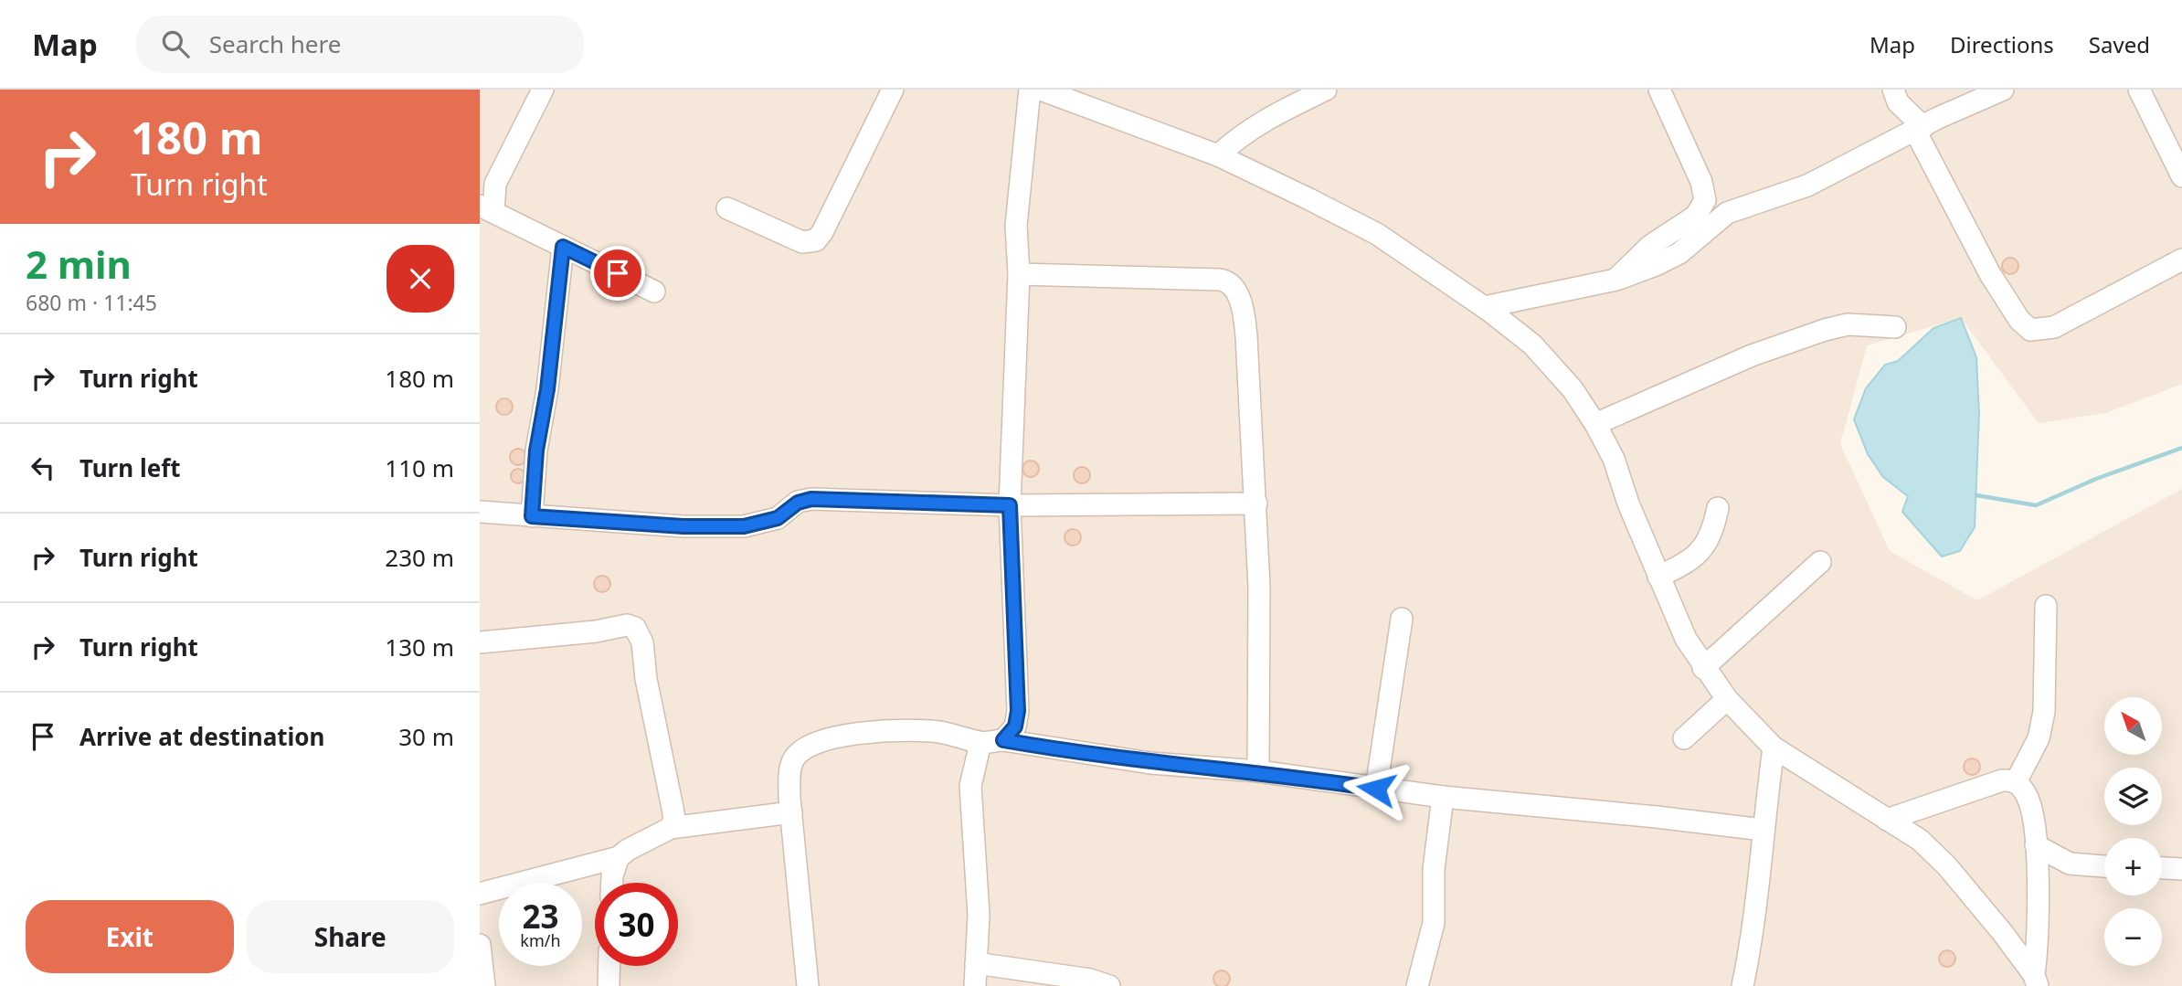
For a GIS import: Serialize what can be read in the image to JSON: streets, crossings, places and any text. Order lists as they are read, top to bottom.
{
  "north": "top left",
  "page": {
    "header": "Map",
    "search": "Search here",
    "nav": ["Map", "Directions", "Saved"],
    "turn": ["180 m", "Turn right"],
    "heading": ["2 min", "680 m · 11:45"],
    "list": [
      {
        "name": "Turn right",
        "value": "180 m"
      },
      {
        "name": "Turn left",
        "value": "110 m"
      },
      {
        "name": "Turn right",
        "value": "230 m"
      },
      {
        "name": "Turn right",
        "value": "130 m"
      },
      {
        "name": "Arrive at destination",
        "value": "30 m"
      }
    ],
    "map_buttons": ["+", "−"],
    "speed": "23 km/h",
    "limit": "30",
    "buttons": ["Exit", "Share"]
  }
}
